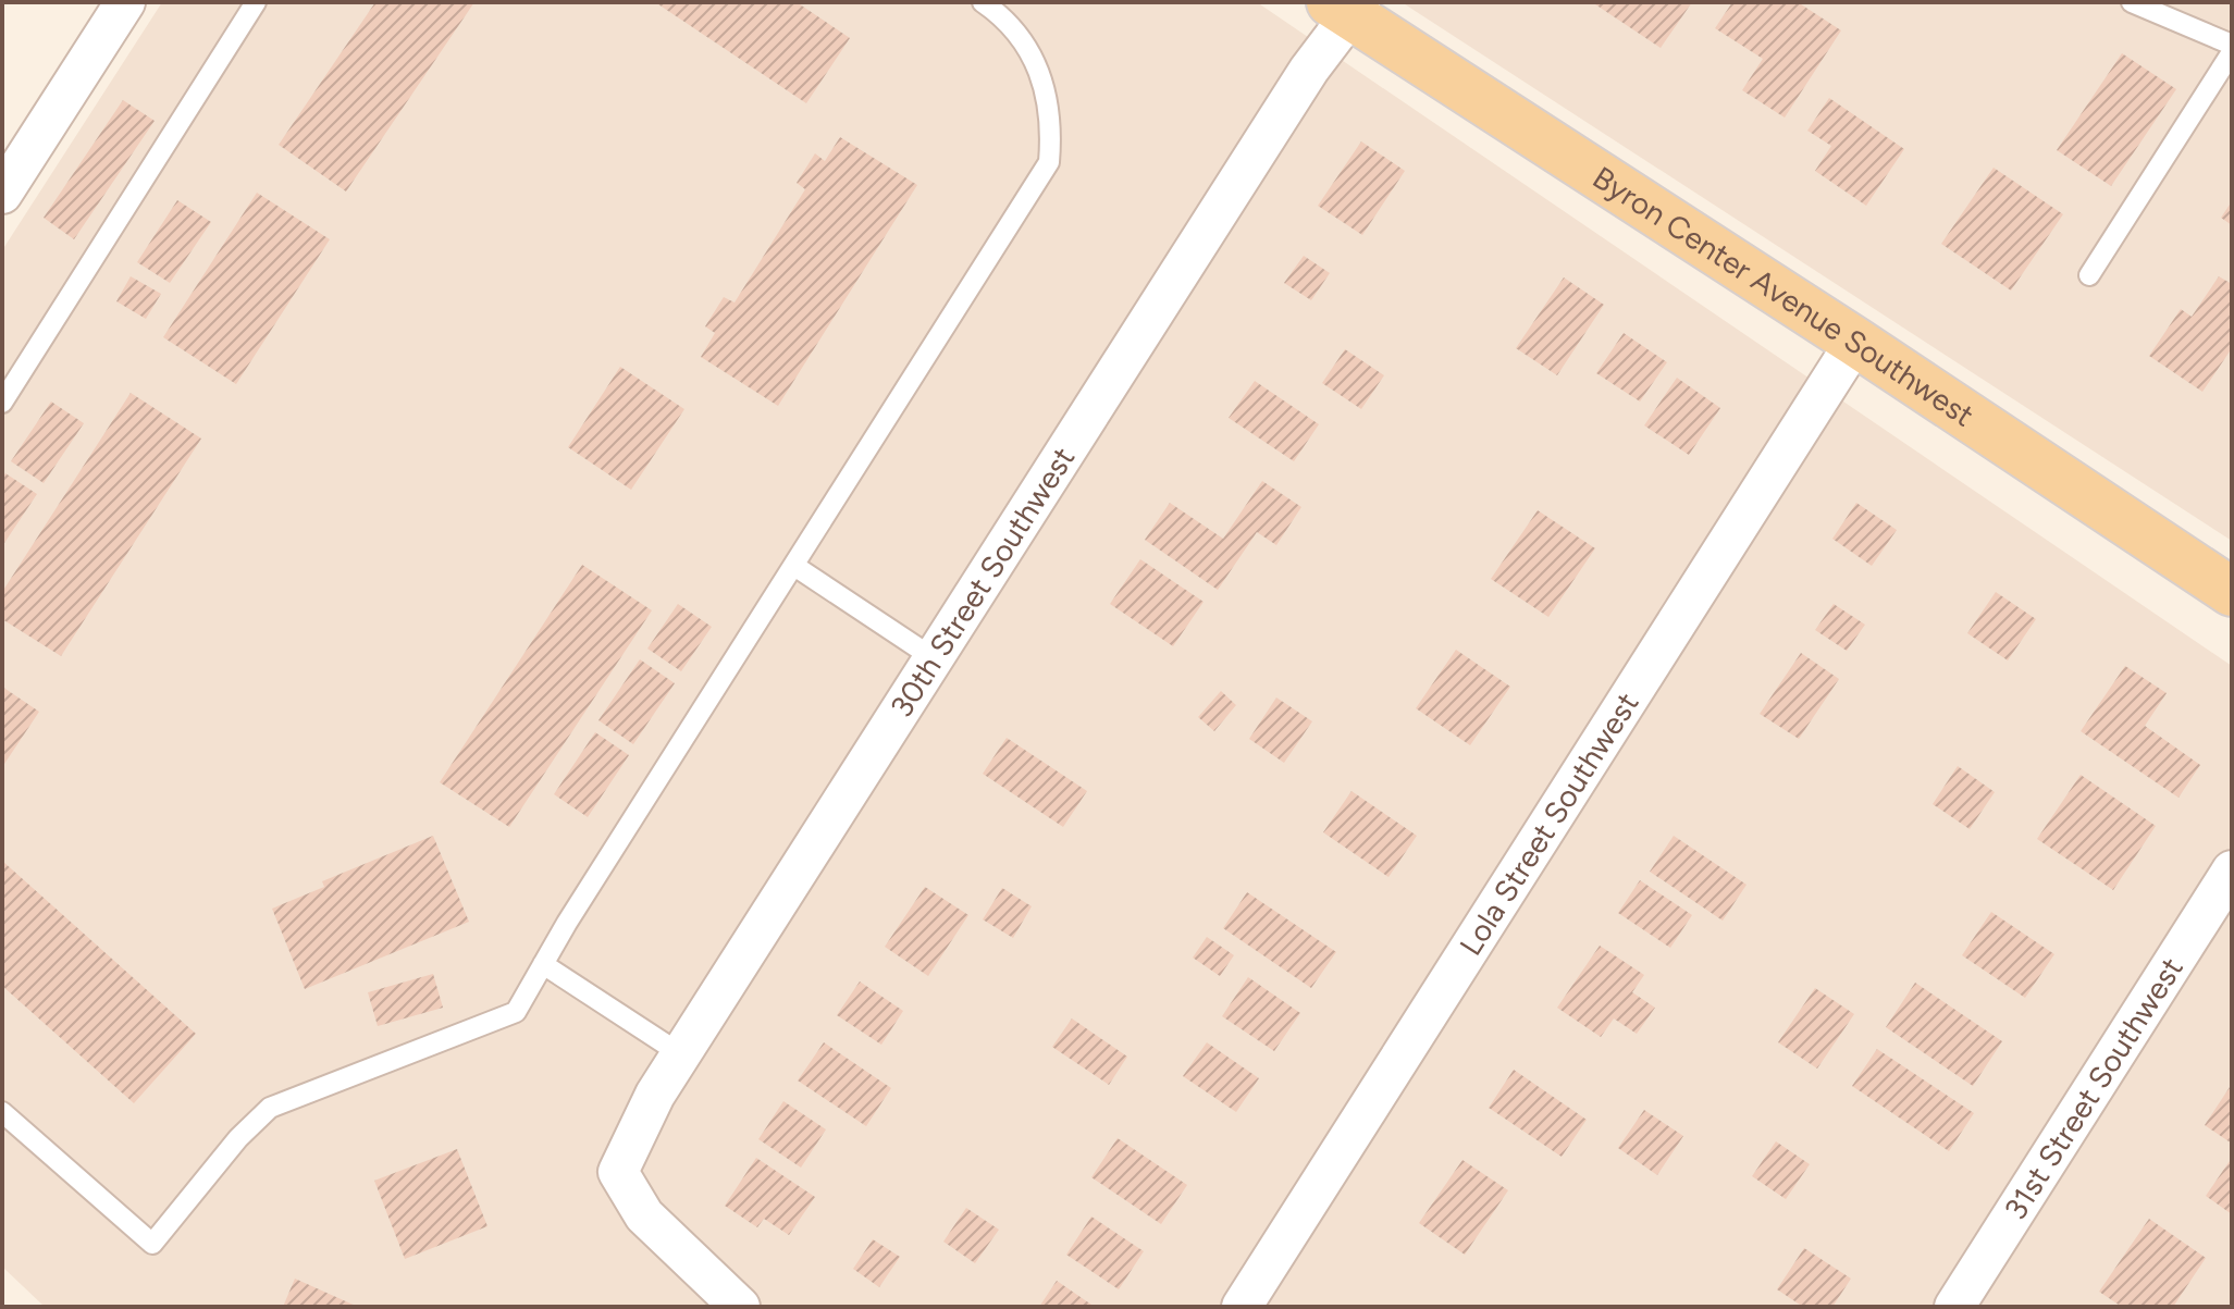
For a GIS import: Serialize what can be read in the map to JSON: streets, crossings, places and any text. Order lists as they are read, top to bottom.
{
  "streets": {
    "main road": ["Byron Center Avenue Southwest"],
    "street": ["30th Street Southwest", "Lola Street Southwest", "31st Street Southwest"]
  },
  "crossings": [
    ["Byron Center Avenue Southwest", "30th Street Southwest"],
    ["Byron Center Avenue Southwest", "Lola Street Southwest"]
  ]
}
